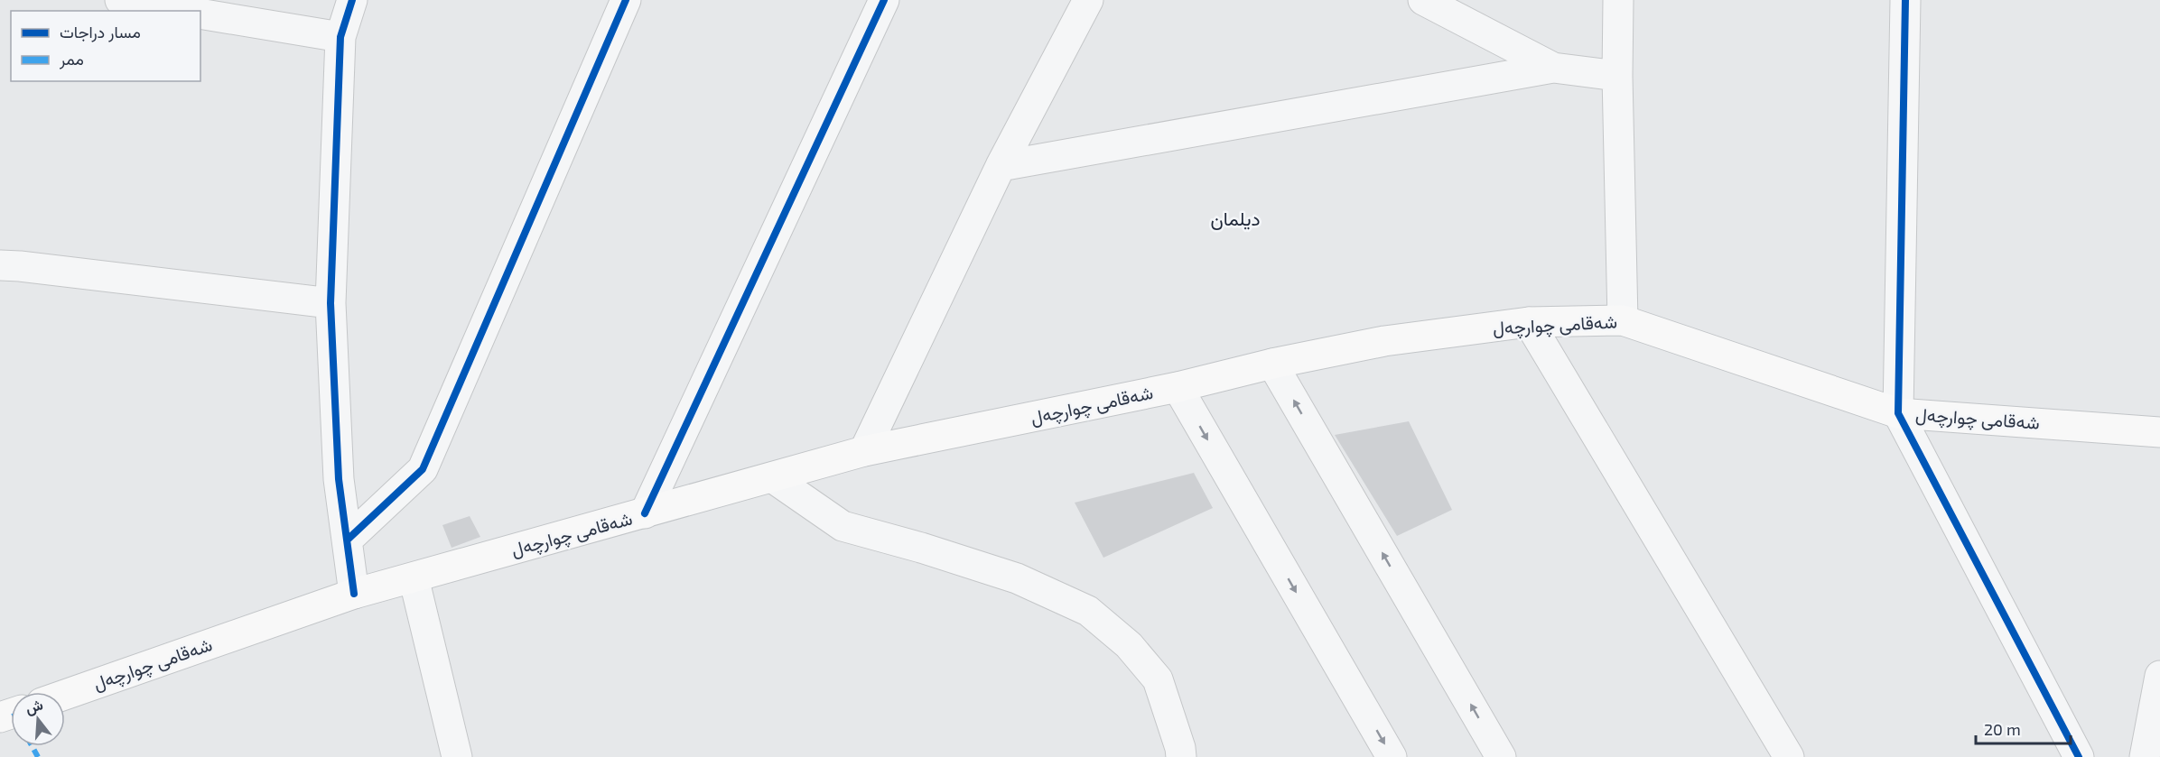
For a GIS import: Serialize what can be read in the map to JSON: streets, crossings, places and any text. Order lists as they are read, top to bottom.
{
  "streets": {
    "main road": ["شەقامی چوارچەل"]
  },
  "districts": ["دیلمان"],
  "legend": ["مسار دراجات", "ممر"],
  "scale_bar": "20 m",
  "north": "top"
}
